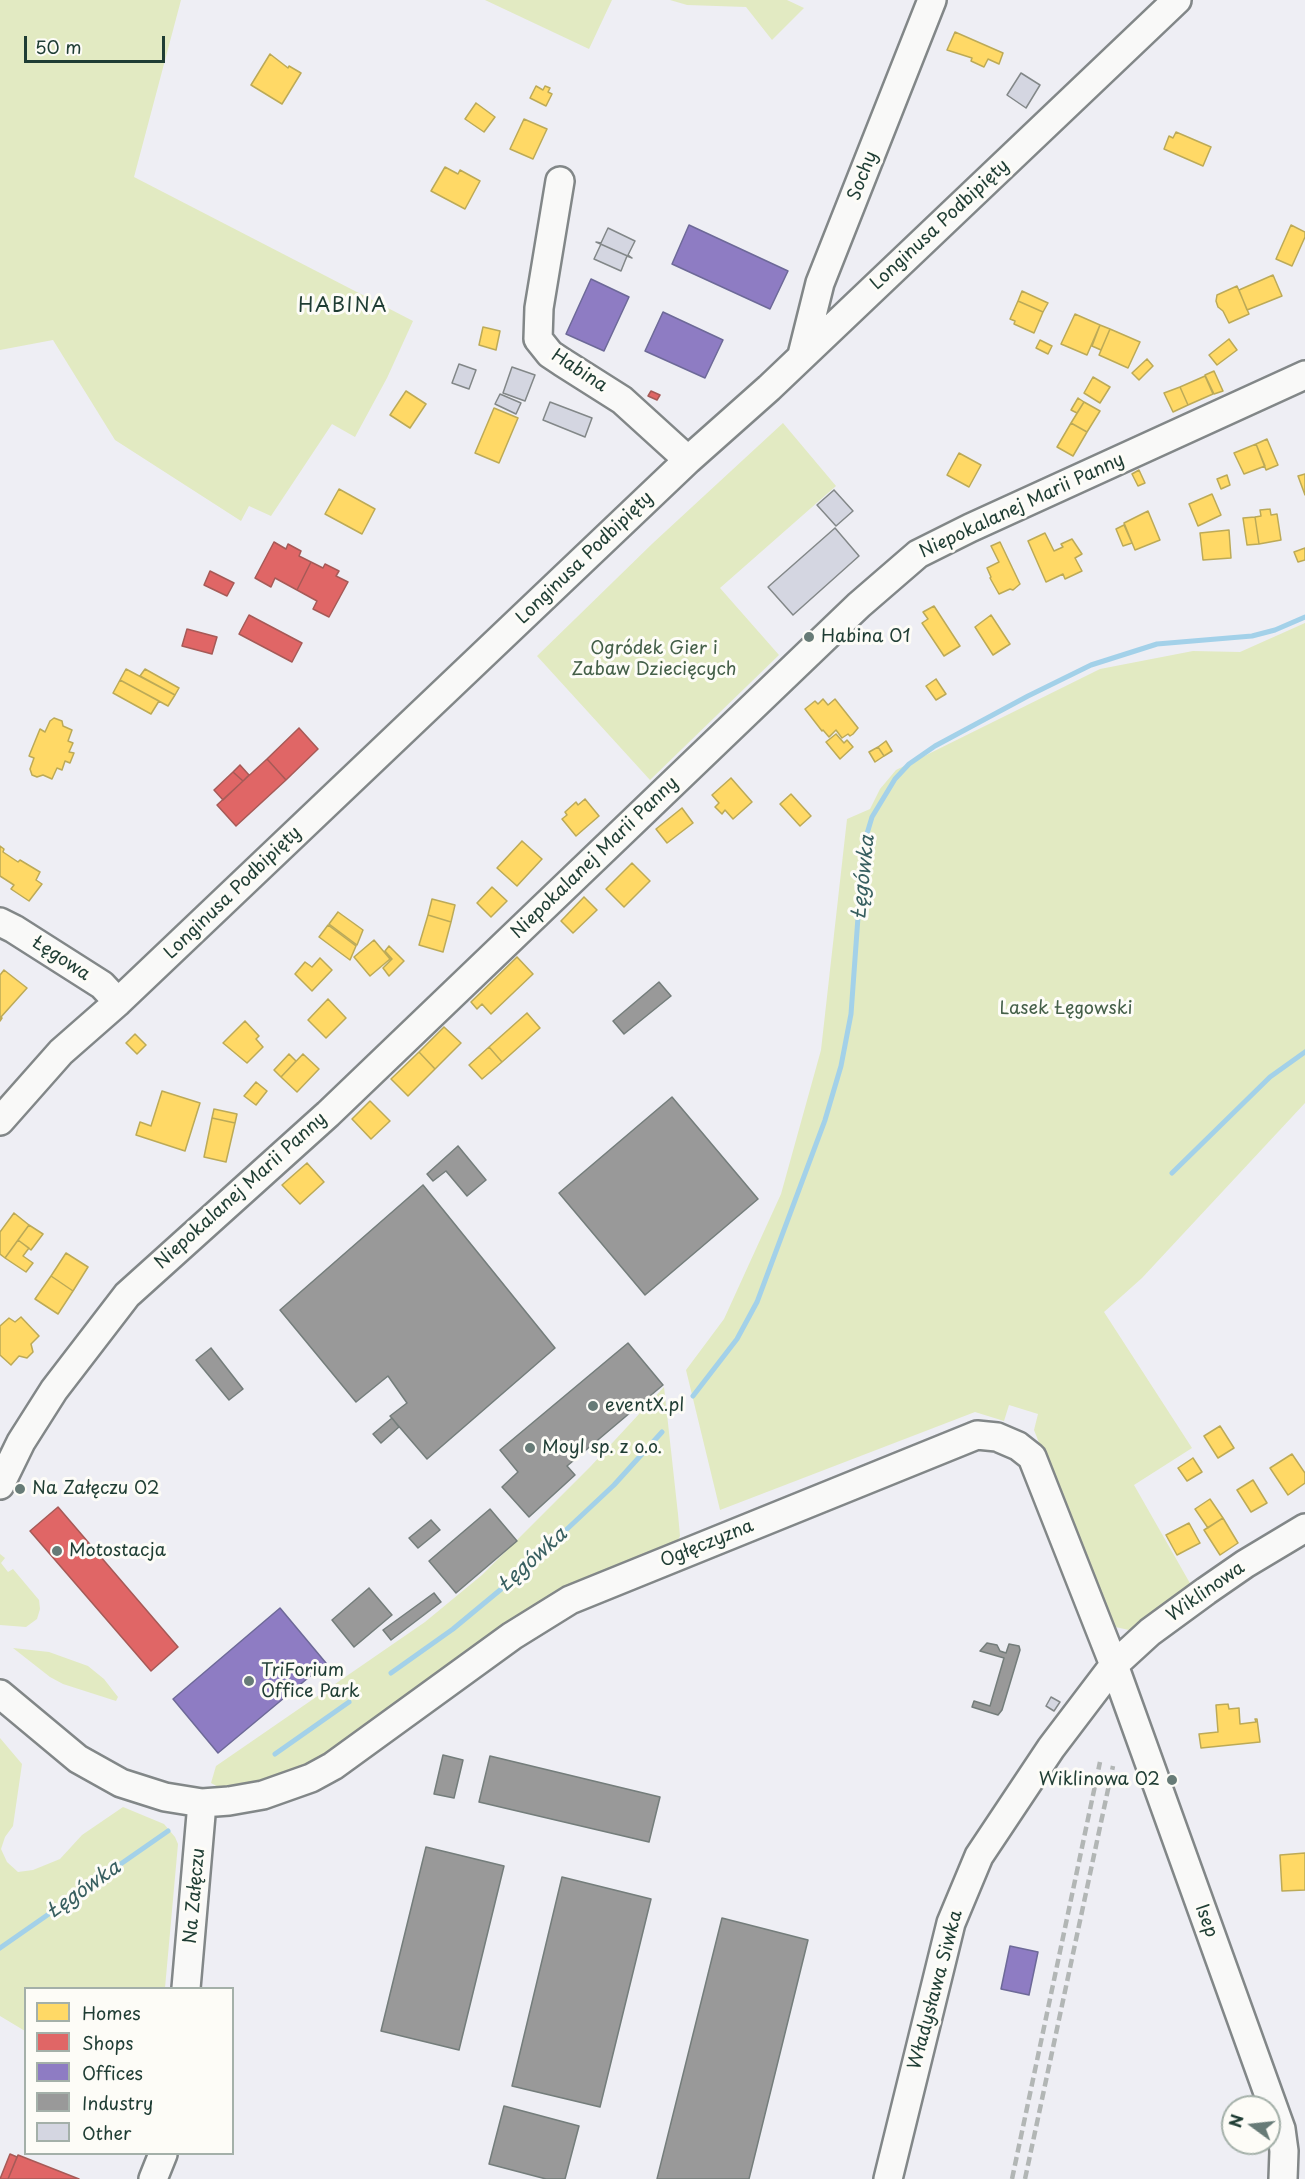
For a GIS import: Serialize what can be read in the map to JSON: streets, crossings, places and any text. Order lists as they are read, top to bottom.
{
  "streets": {
    "street": [
      "Sochy",
      "Longinusa Podbipięty",
      "Habina",
      "Niepokalanej Marii Panny",
      "Łęgowa",
      "Ogłęczyzna",
      "Wiklinowa",
      "Na Załęczu",
      "Isep",
      "Władysława Siwka"
    ]
  },
  "crossings": [
    ["Sochy", "Longinusa Podbipięty"],
    ["Longinusa Podbipięty", "Habina"],
    ["Longinusa Podbipięty", "Łęgowa"],
    ["Ogłęczyzna", "Wiklinowa"],
    ["Ogłęczyzna", "Na Załęczu"],
    ["Ogłęczyzna", "Isep"],
    ["Ogłęczyzna", "Władysława Siwka"],
    ["Wiklinowa", "Isep"],
    ["Wiklinowa", "Władysława Siwka"],
    ["Isep", "Władysława Siwka"]
  ],
  "districts": ["HABINA"],
  "water": ["Łęgówka"],
  "parks": ["Ogródek Gier i Zabaw Dziecięcych", "Lasek Łęgowski"],
  "places": [
    "Habina 01",
    "eventX.pl",
    "Moyl sp. z o.o.",
    "Na Załęczu 02",
    "Motostacja",
    "TriForium Office Park",
    "Wiklinowa 02"
  ],
  "legend": [
    "Homes",
    "Shops",
    "Offices",
    "Industry",
    "Other"
  ],
  "scale_bar": "50 m",
  "north": "left"
}
